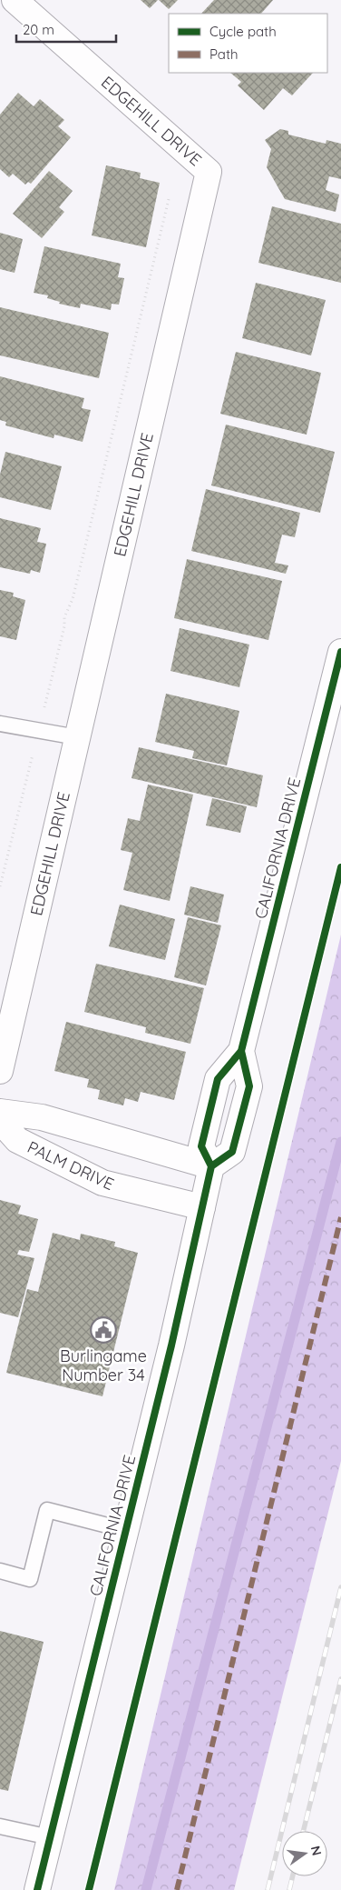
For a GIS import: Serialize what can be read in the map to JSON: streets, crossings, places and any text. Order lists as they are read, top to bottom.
{
  "streets": {
    "street": ["EDGEHILL DRIVE", "CALIFORNIA DRIVE", "PALM DRIVE"]
  },
  "crossings": [
    ["CALIFORNIA DRIVE", "PALM DRIVE"]
  ],
  "places": {
    "public building": ["Burlingame Number 34"]
  },
  "legend": ["Cycle path", "Path"],
  "scale_bar": "20 m",
  "north": "right"
}
